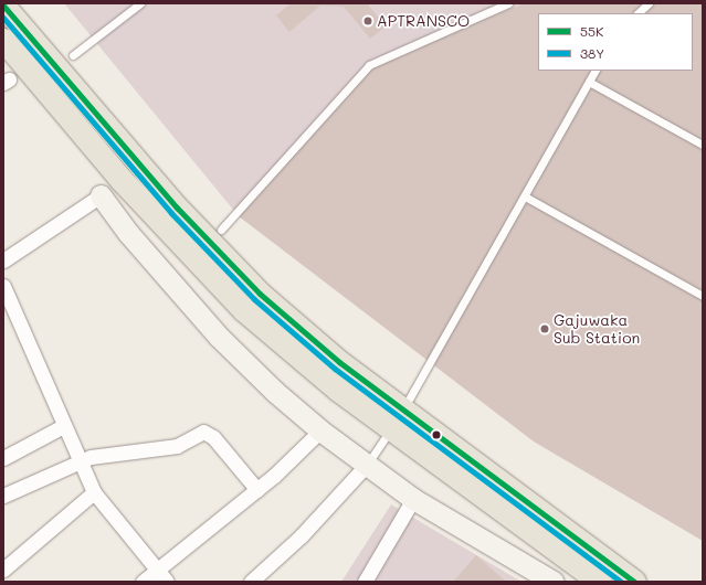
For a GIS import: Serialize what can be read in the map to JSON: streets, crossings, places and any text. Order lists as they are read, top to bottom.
{
  "places": ["APTRANSCO", "Gajuwaka Sub Station"],
  "lines": ["transit line 55K", "transit line 38Y"],
  "legend": ["55K", "38Y"]
}
